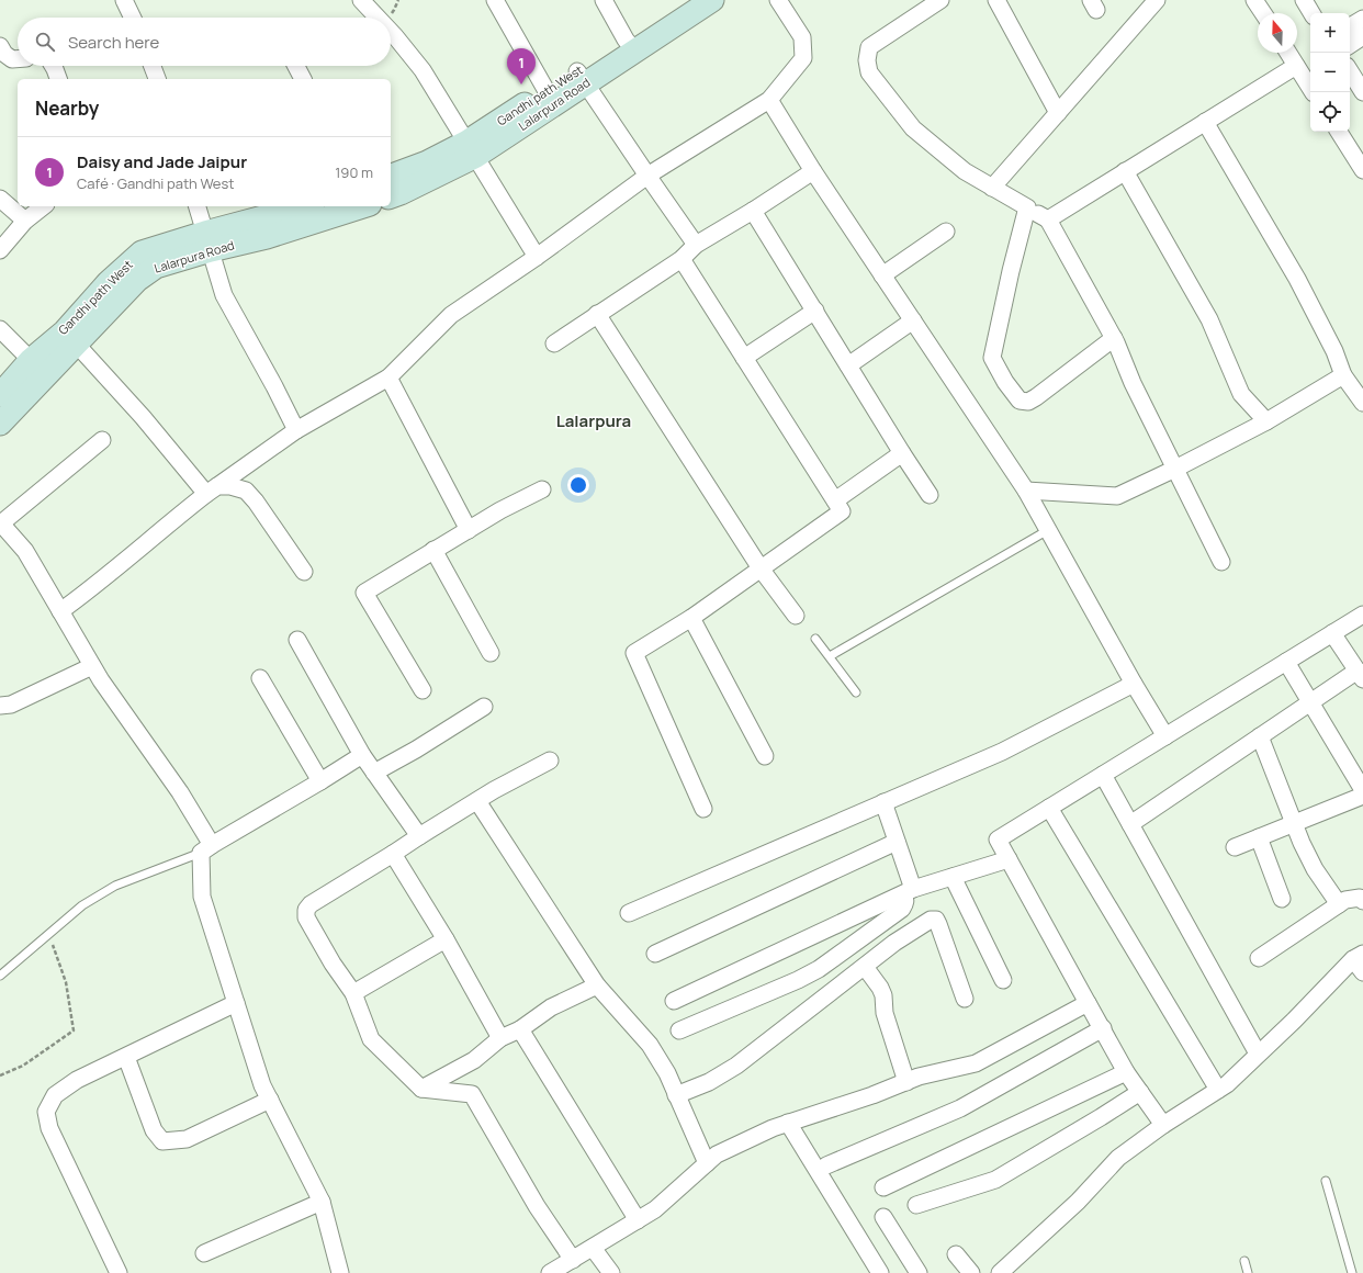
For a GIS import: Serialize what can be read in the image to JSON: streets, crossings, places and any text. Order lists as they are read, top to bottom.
{
  "streets": {
    "street": ["Gandhi path West", "Lalarpura Road"]
  },
  "crossings": [
    ["Gandhi path West", "Lalarpura Road"]
  ],
  "districts": ["Lalarpura"],
  "north": "top",
  "page": {
    "map_buttons": ["+", "−"],
    "search": "Search here",
    "pins": "1",
    "heading": "Nearby",
    "list": [
      {
        "mark": "1",
        "name": "Daisy and Jade Jaipur",
        "note": "Café · Gandhi path West",
        "value": "190 m"
      }
    ]
  }
}
